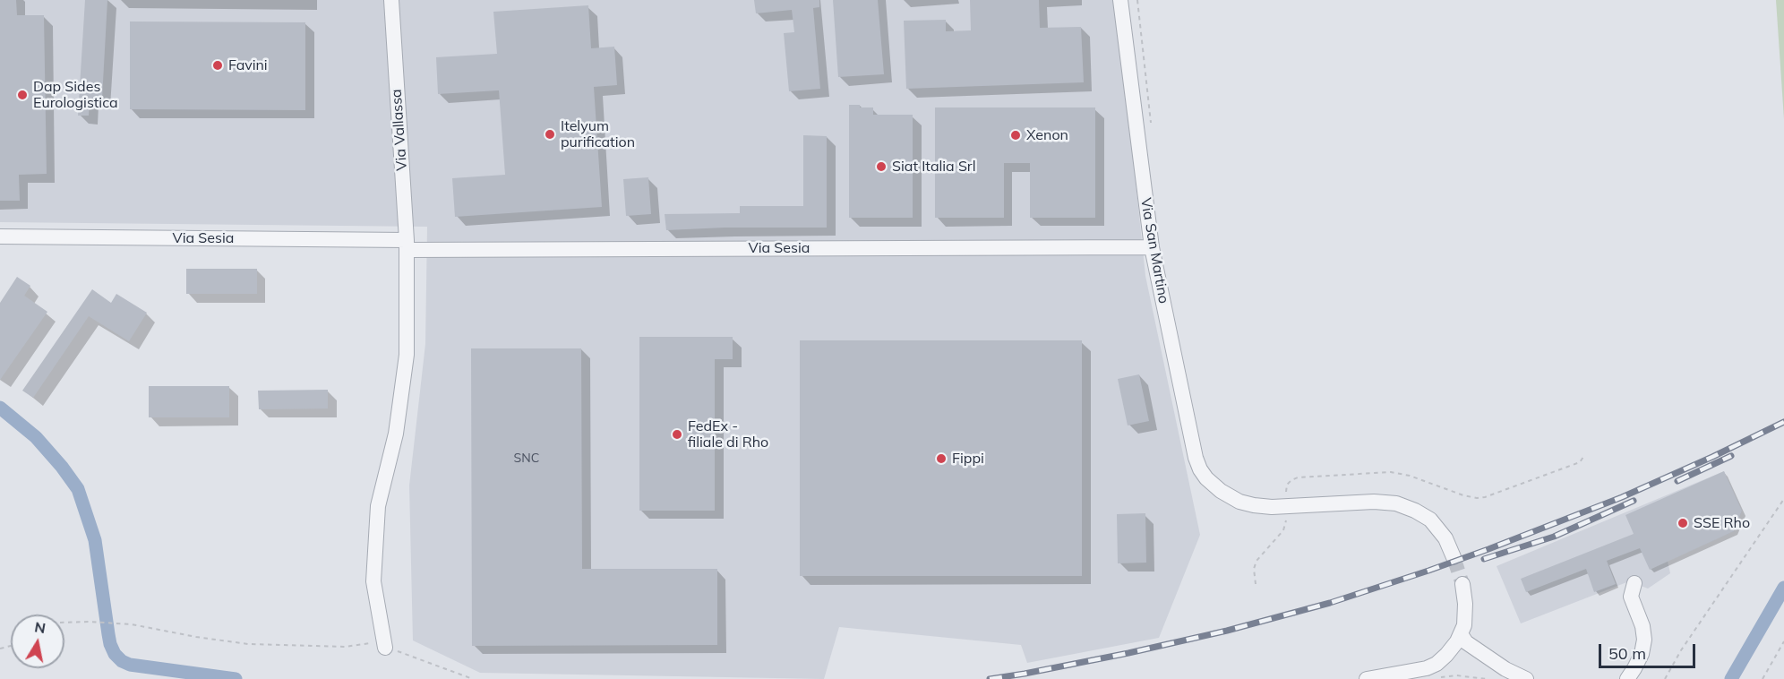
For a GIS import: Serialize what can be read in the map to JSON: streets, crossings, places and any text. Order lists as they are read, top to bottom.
{
  "streets": {
    "street": ["Via Vallassa", "Via Sesia", "Via San Martino"]
  },
  "crossings": [
    ["Via Vallassa", "Via Sesia"],
    ["Via Sesia", "Via San Martino"]
  ],
  "places": [
    "Favini",
    "Dap Sides Eurologistica",
    "Itelyum purification",
    "Xenon",
    "Siat Italia Srl",
    "FedEx - filiale di Rho",
    "Fippi",
    "SSE Rho"
  ],
  "house_numbers": ["SNC"],
  "scale_bar": "50 m",
  "north": "top"
}
